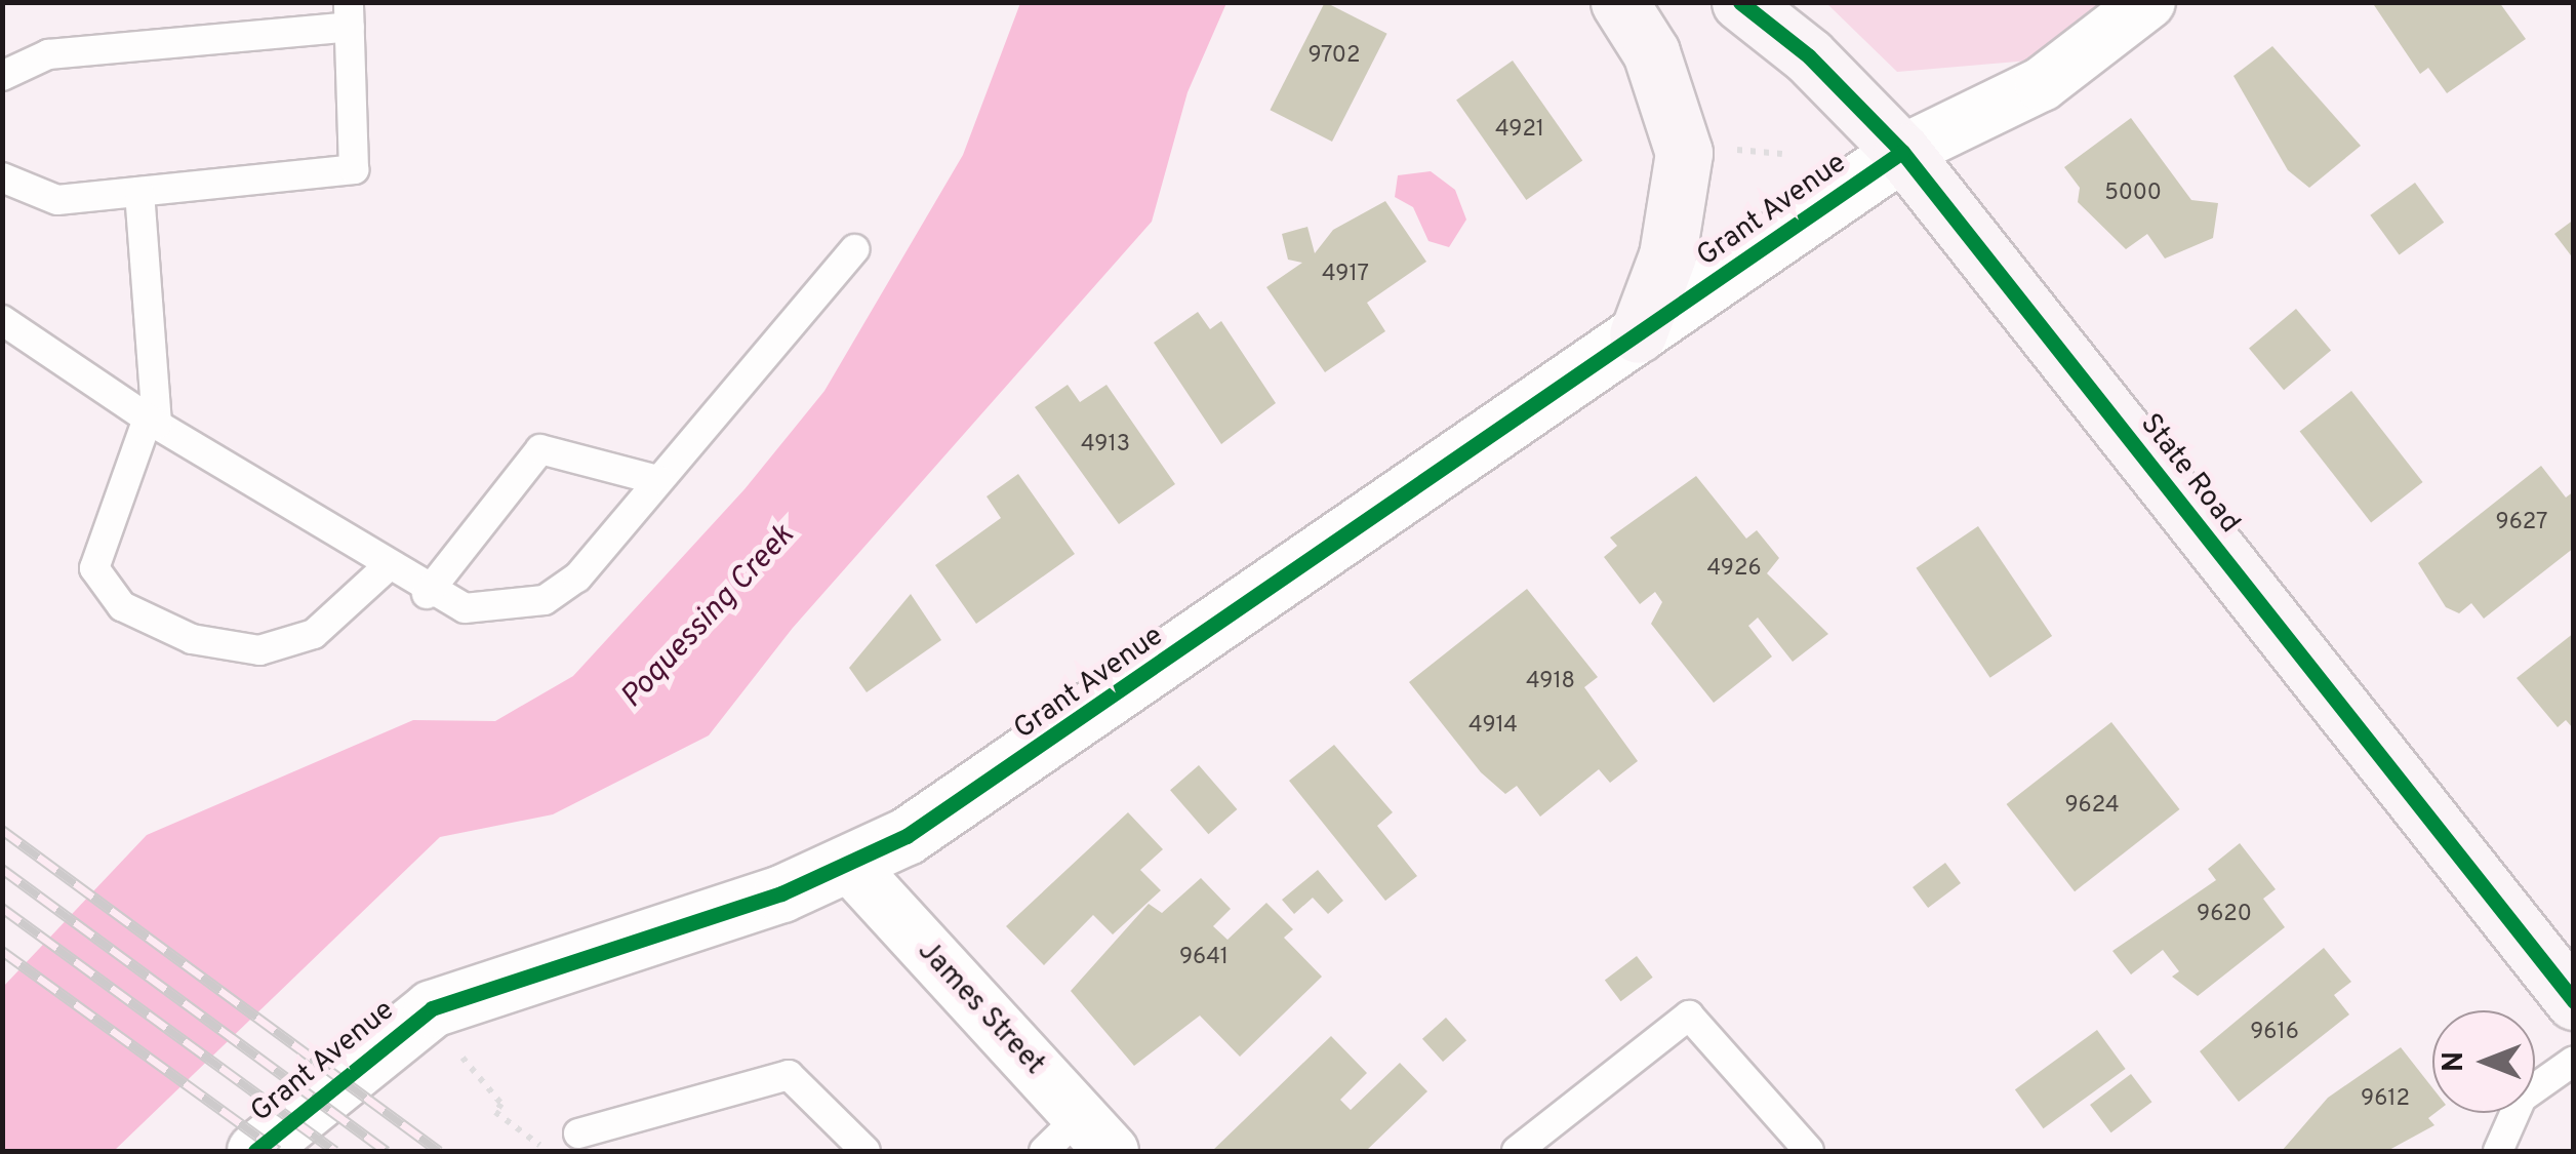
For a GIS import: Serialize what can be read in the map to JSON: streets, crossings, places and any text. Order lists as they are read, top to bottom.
{
  "streets": {
    "main road": ["State Road"],
    "street": ["Grant Avenue", "James Street"]
  },
  "crossings": [
    ["Grant Avenue", "State Road"],
    ["Grant Avenue", "James Street"]
  ],
  "water": ["Poquessing Creek"],
  "house_numbers": [
    "9702",
    "4921",
    "5000",
    "4917",
    "4913",
    "9627",
    "4926",
    "4918",
    "4914",
    "9624",
    "9620",
    "9641",
    "9616",
    "9612"
  ],
  "north": "left"
}
